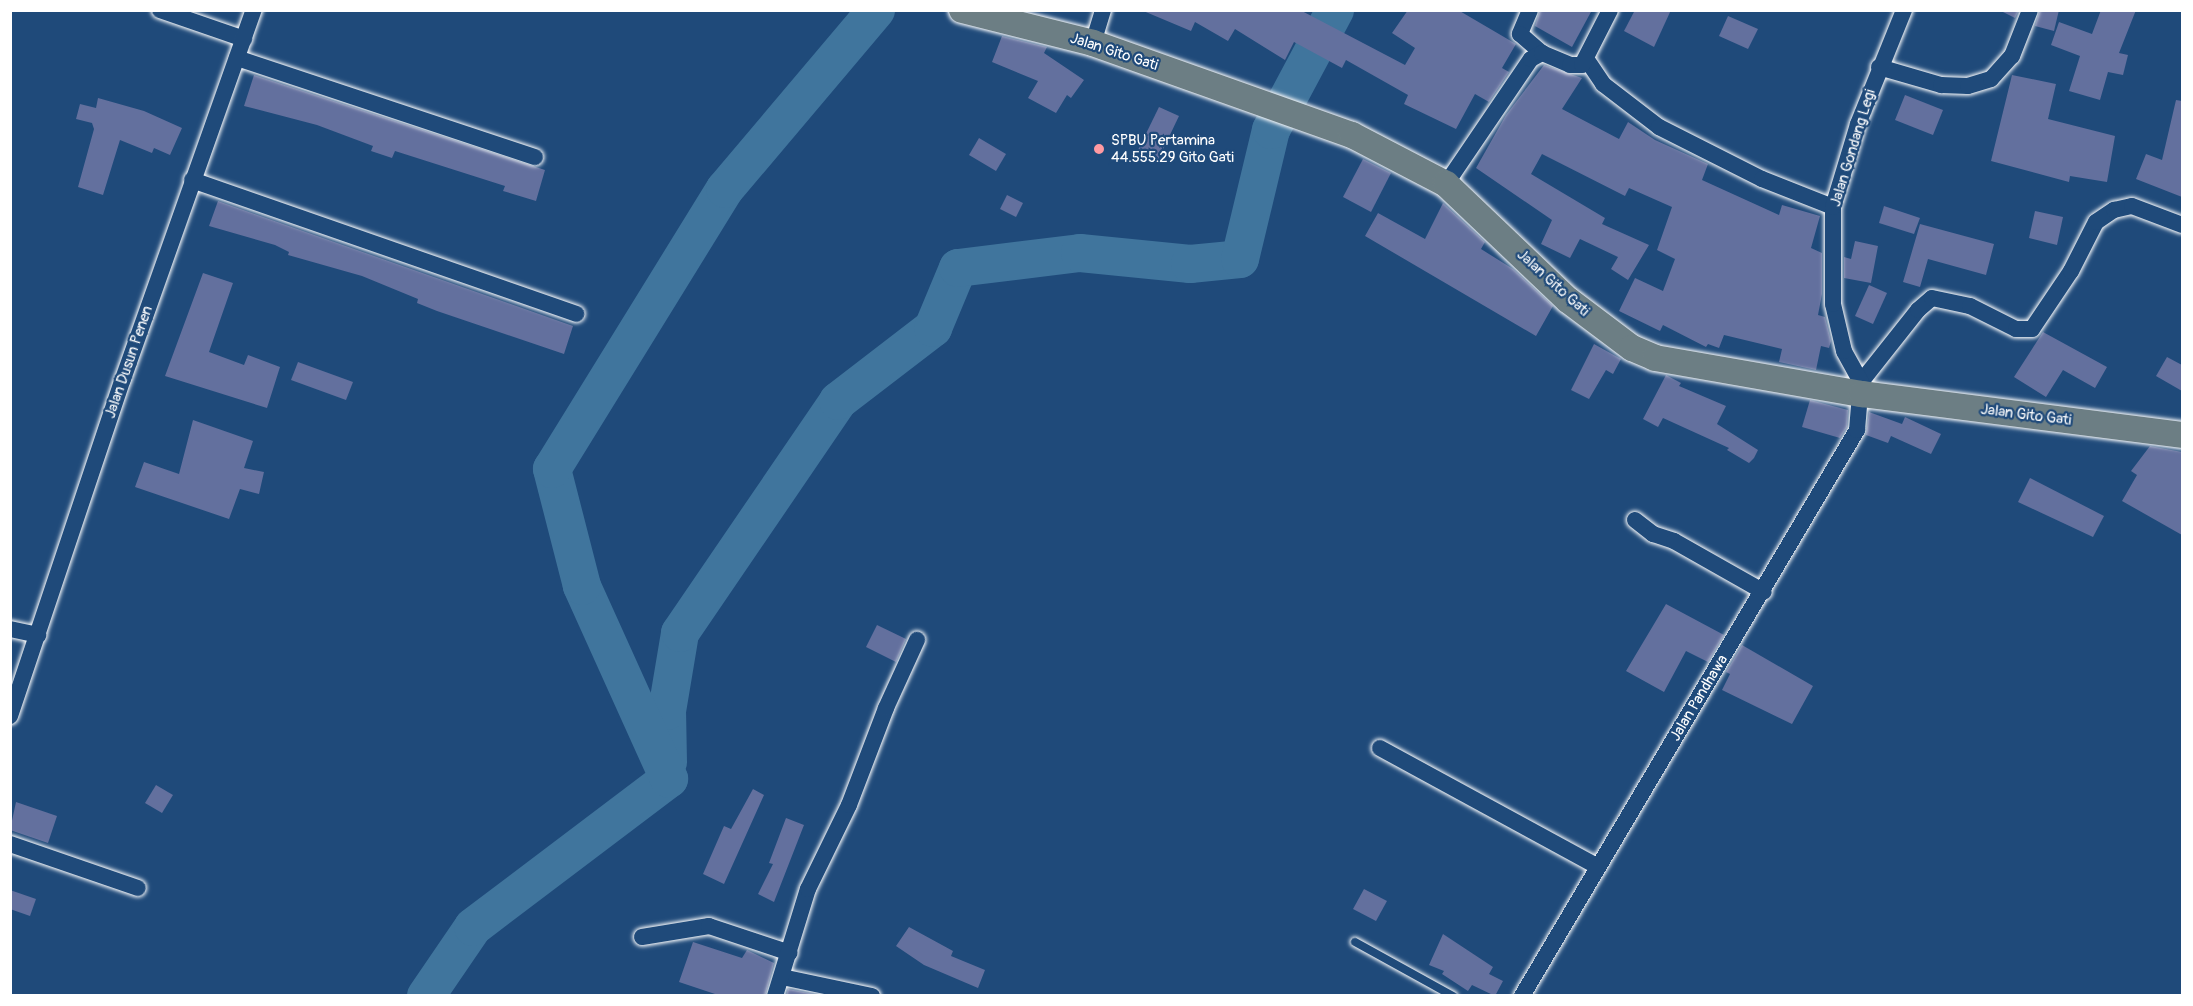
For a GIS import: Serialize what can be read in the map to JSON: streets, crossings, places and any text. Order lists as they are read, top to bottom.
{
  "streets": {
    "main road": ["Jalan Gito Gati"],
    "street": ["Jalan Gondang Legi", "Jalan Dusun Penen", "Jalan Pandhawa"]
  },
  "crossings": [
    ["Jalan Gito Gati", "Jalan Gondang Legi"],
    ["Jalan Gito Gati", "Jalan Pandhawa"],
    ["Jalan Gondang Legi", "Jalan Pandhawa"]
  ],
  "places": ["SPBU Pertamina 44.555.29 Gito Gati"]
}
